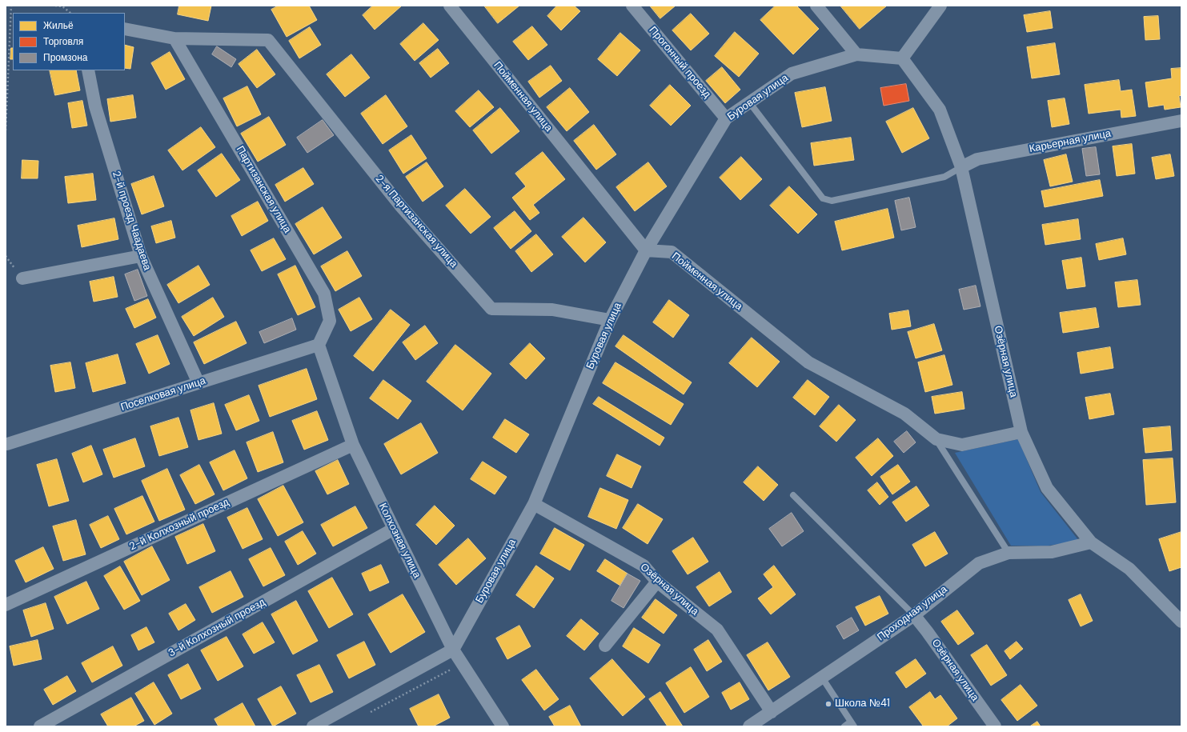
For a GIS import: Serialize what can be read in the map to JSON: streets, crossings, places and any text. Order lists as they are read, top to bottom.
{
  "streets": {
    "street": [
      "Прогонный проезд",
      "Пойменная улица",
      "Буровая улица",
      "Карьерная улица",
      "Партизанская улица",
      "2-й проезд Чаадаева",
      "2-я Партизанская улица",
      "Озёрная улица",
      "Поселковая улица",
      "2-й Колхозный проезд",
      "Колхозная улица",
      "Проходная улица",
      "3-й Колхозный проезд"
    ]
  },
  "crossings": [
    ["Прогонный проезд", "Буровая улица"],
    ["Пойменная улица", "Буровая улица"],
    ["Пойменная улица", "Озёрная улица"],
    ["Буровая улица", "2-я Партизанская улица"],
    ["Буровая улица", "Озёрная улица"],
    ["Буровая улица", "Колхозная улица"],
    ["Карьерная улица", "Озёрная улица"],
    ["Партизанская улица", "2-я Партизанская улица"],
    ["Партизанская улица", "Поселковая улица"],
    ["Партизанская улица", "Колхозная улица"],
    ["2-й проезд Чаадаева", "Поселковая улица"],
    ["Озёрная улица", "Проходная улица"],
    ["Поселковая улица", "Колхозная улица"],
    ["2-й Колхозный проезд", "Колхозная улица"],
    ["Колхозная улица", "3-й Колхозный проезд"]
  ],
  "places": ["Школа №41"],
  "legend": ["Жильё", "Торговля", "Промзона"]
}
